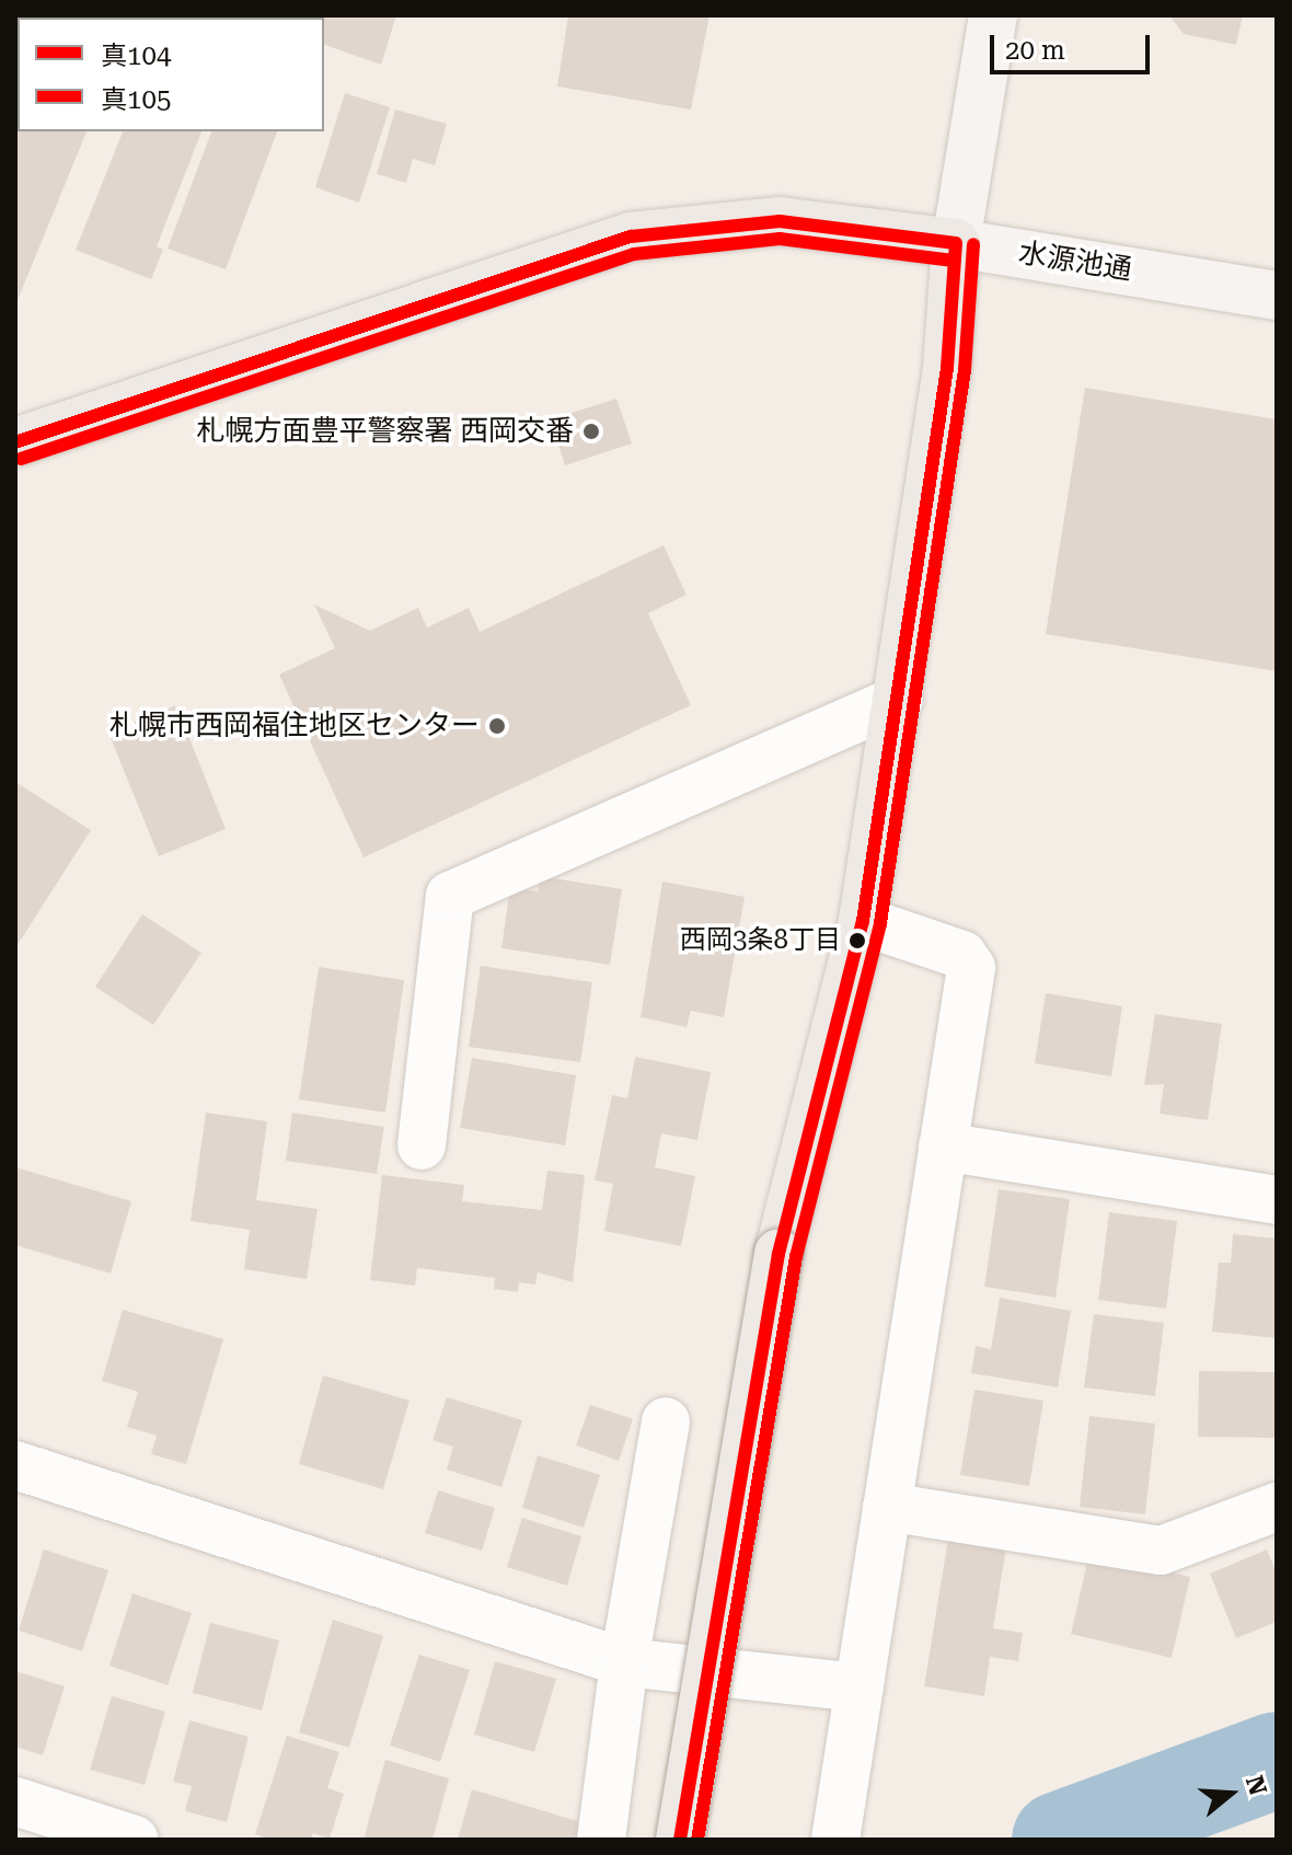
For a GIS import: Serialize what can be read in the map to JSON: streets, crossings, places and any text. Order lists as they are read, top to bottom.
{
  "streets": {
    "main road": ["水源池通"]
  },
  "places": ["札幌方面豊平警察署 西岡交番", "札幌市西岡福住地区センター", "西岡3条8丁目"],
  "lines": ["transit line 真104", "transit line 真105"],
  "legend": ["真104", "真105"],
  "scale_bar": "20 m",
  "north": "right"
}
